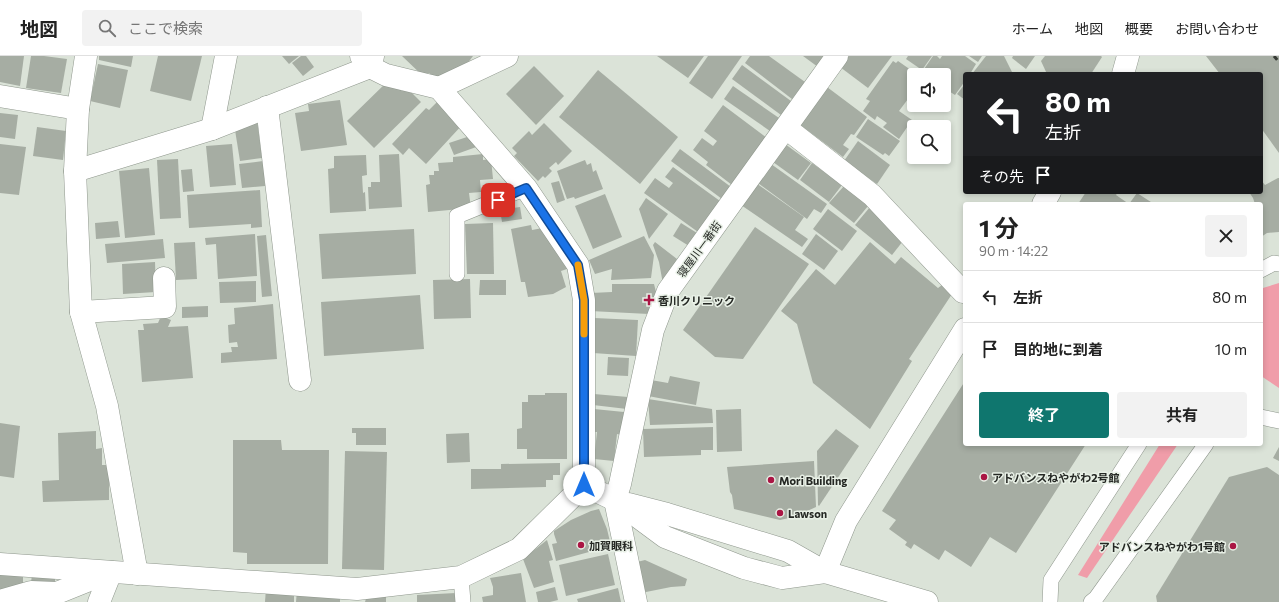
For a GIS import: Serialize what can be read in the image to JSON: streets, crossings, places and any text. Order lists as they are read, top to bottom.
{
  "streets": {
    "street": ["寝屋川一番街"]
  },
  "places": {
    "health": ["香川クリニック"],
    "other": [
      "アドバンスねやがわ2号館",
      "Mori Building",
      "Lawson",
      "加賀眼科",
      "アドバンスねやがわ1号館"
    ]
  },
  "page": {
    "header": "地図",
    "search": "ここで検索",
    "nav": [
      "ホーム",
      "地図",
      "概要",
      "お問い合わせ"
    ],
    "turn": ["80 m", "左折"],
    "then": "その先",
    "heading": ["1 分", "90 m · 14:22"],
    "list": [
      {
        "name": "左折",
        "value": "80 m"
      },
      {
        "name": "目的地に到着",
        "value": "10 m"
      }
    ],
    "buttons": ["終了", "共有"]
  }
}
